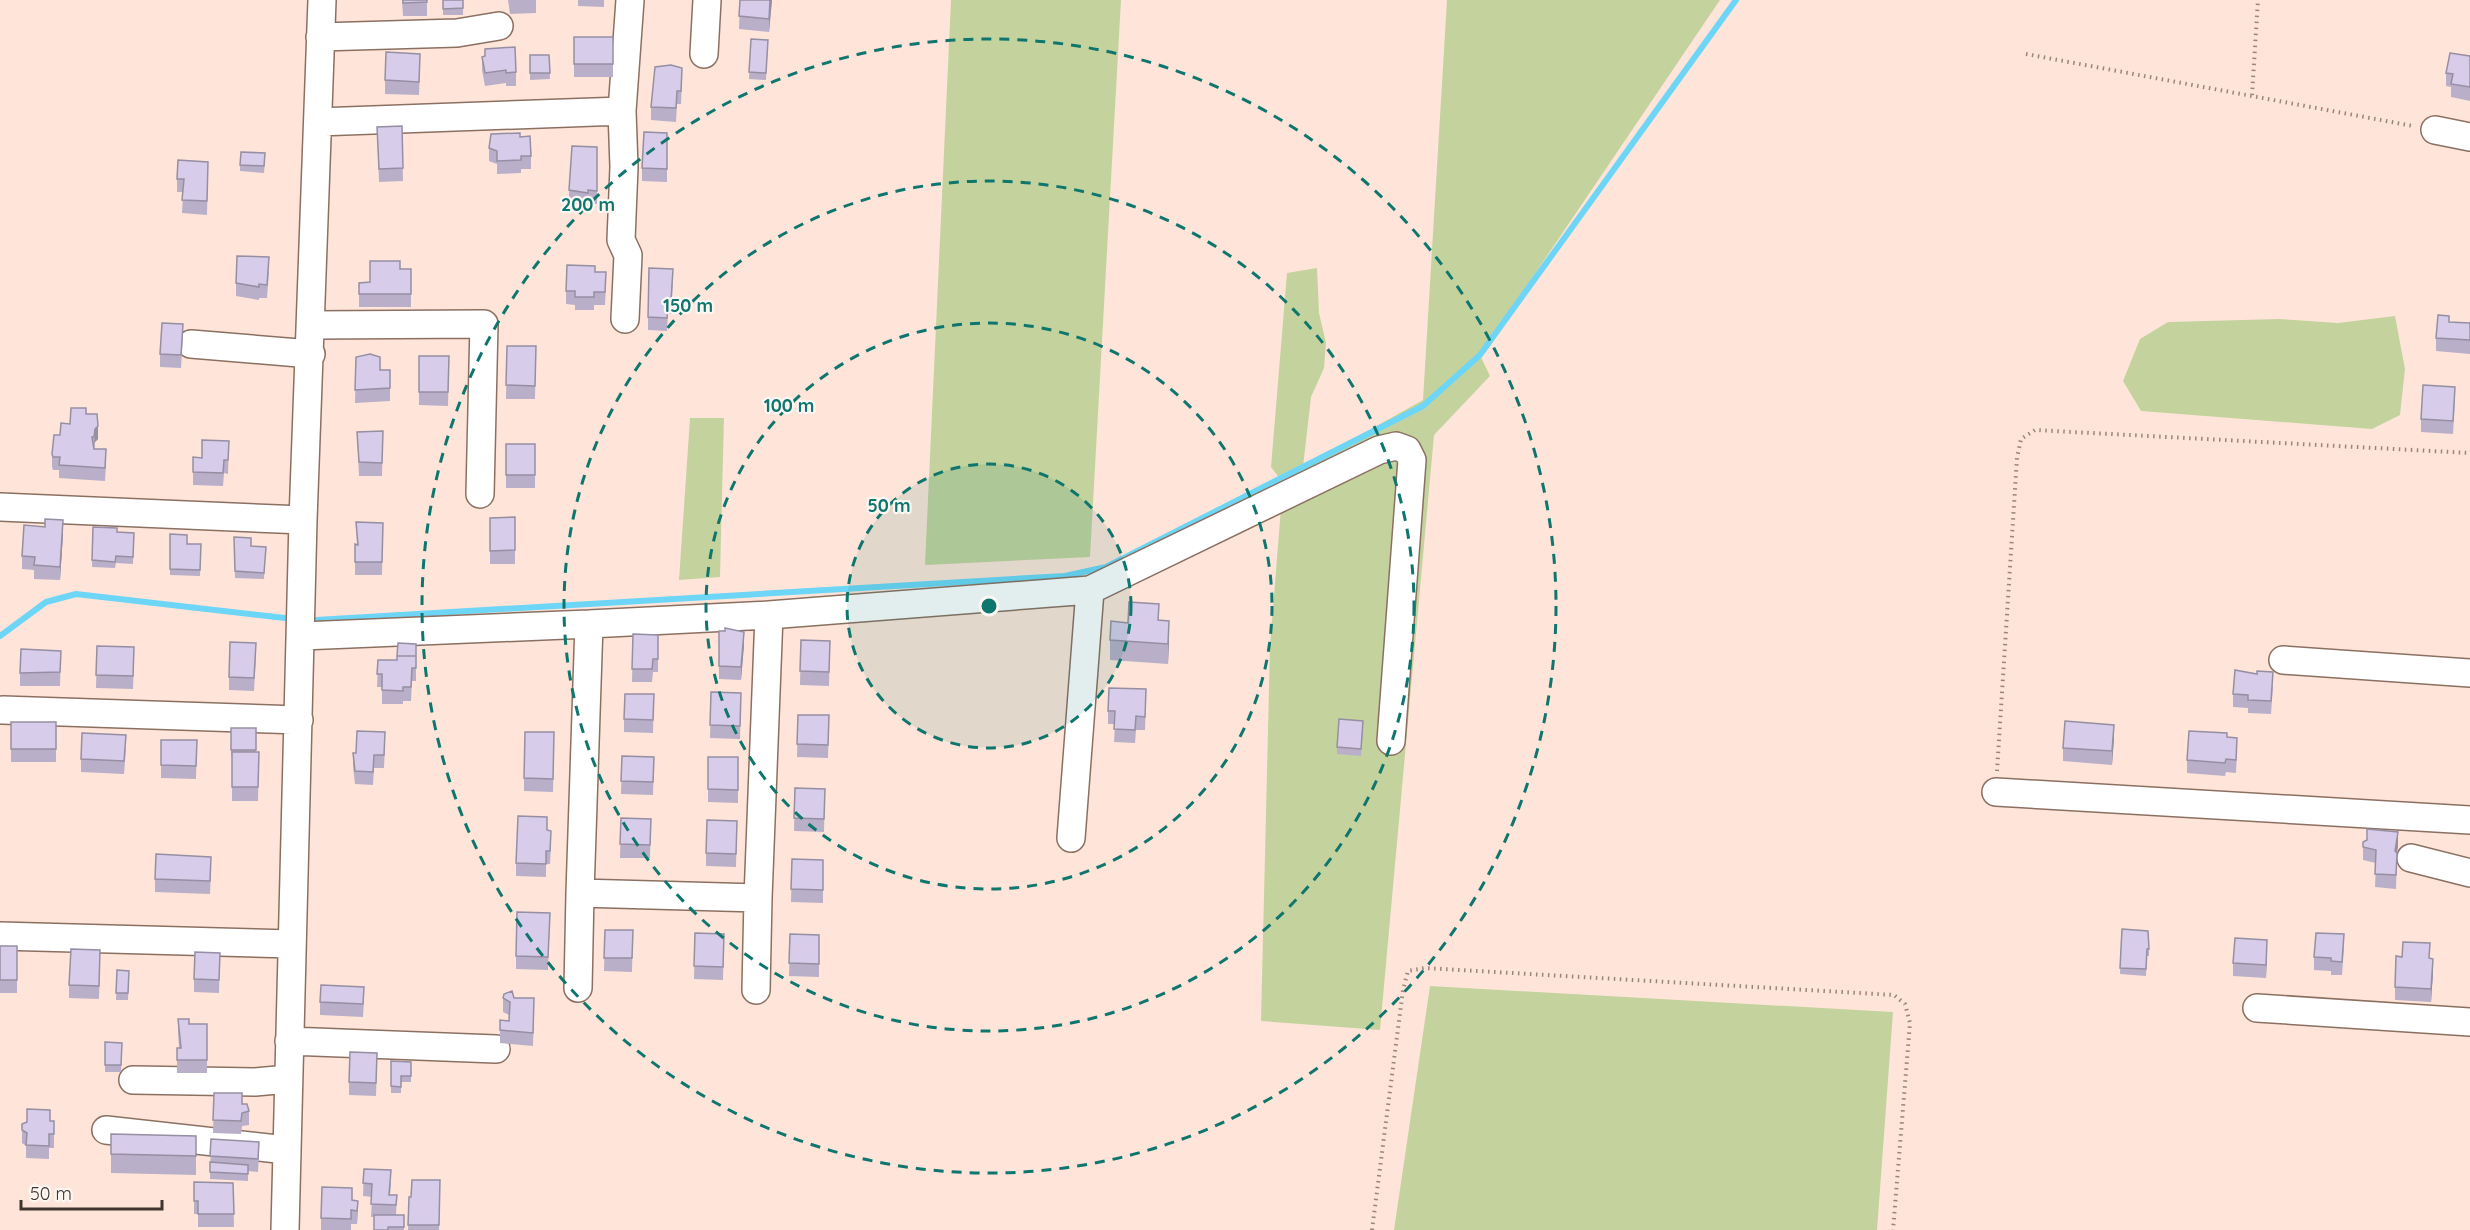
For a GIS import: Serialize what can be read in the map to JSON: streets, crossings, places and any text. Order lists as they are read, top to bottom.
{
  "scale_bar": "50 m",
  "rings": [
    "200 m",
    "150 m",
    "100 m",
    "50 m"
  ]
}
